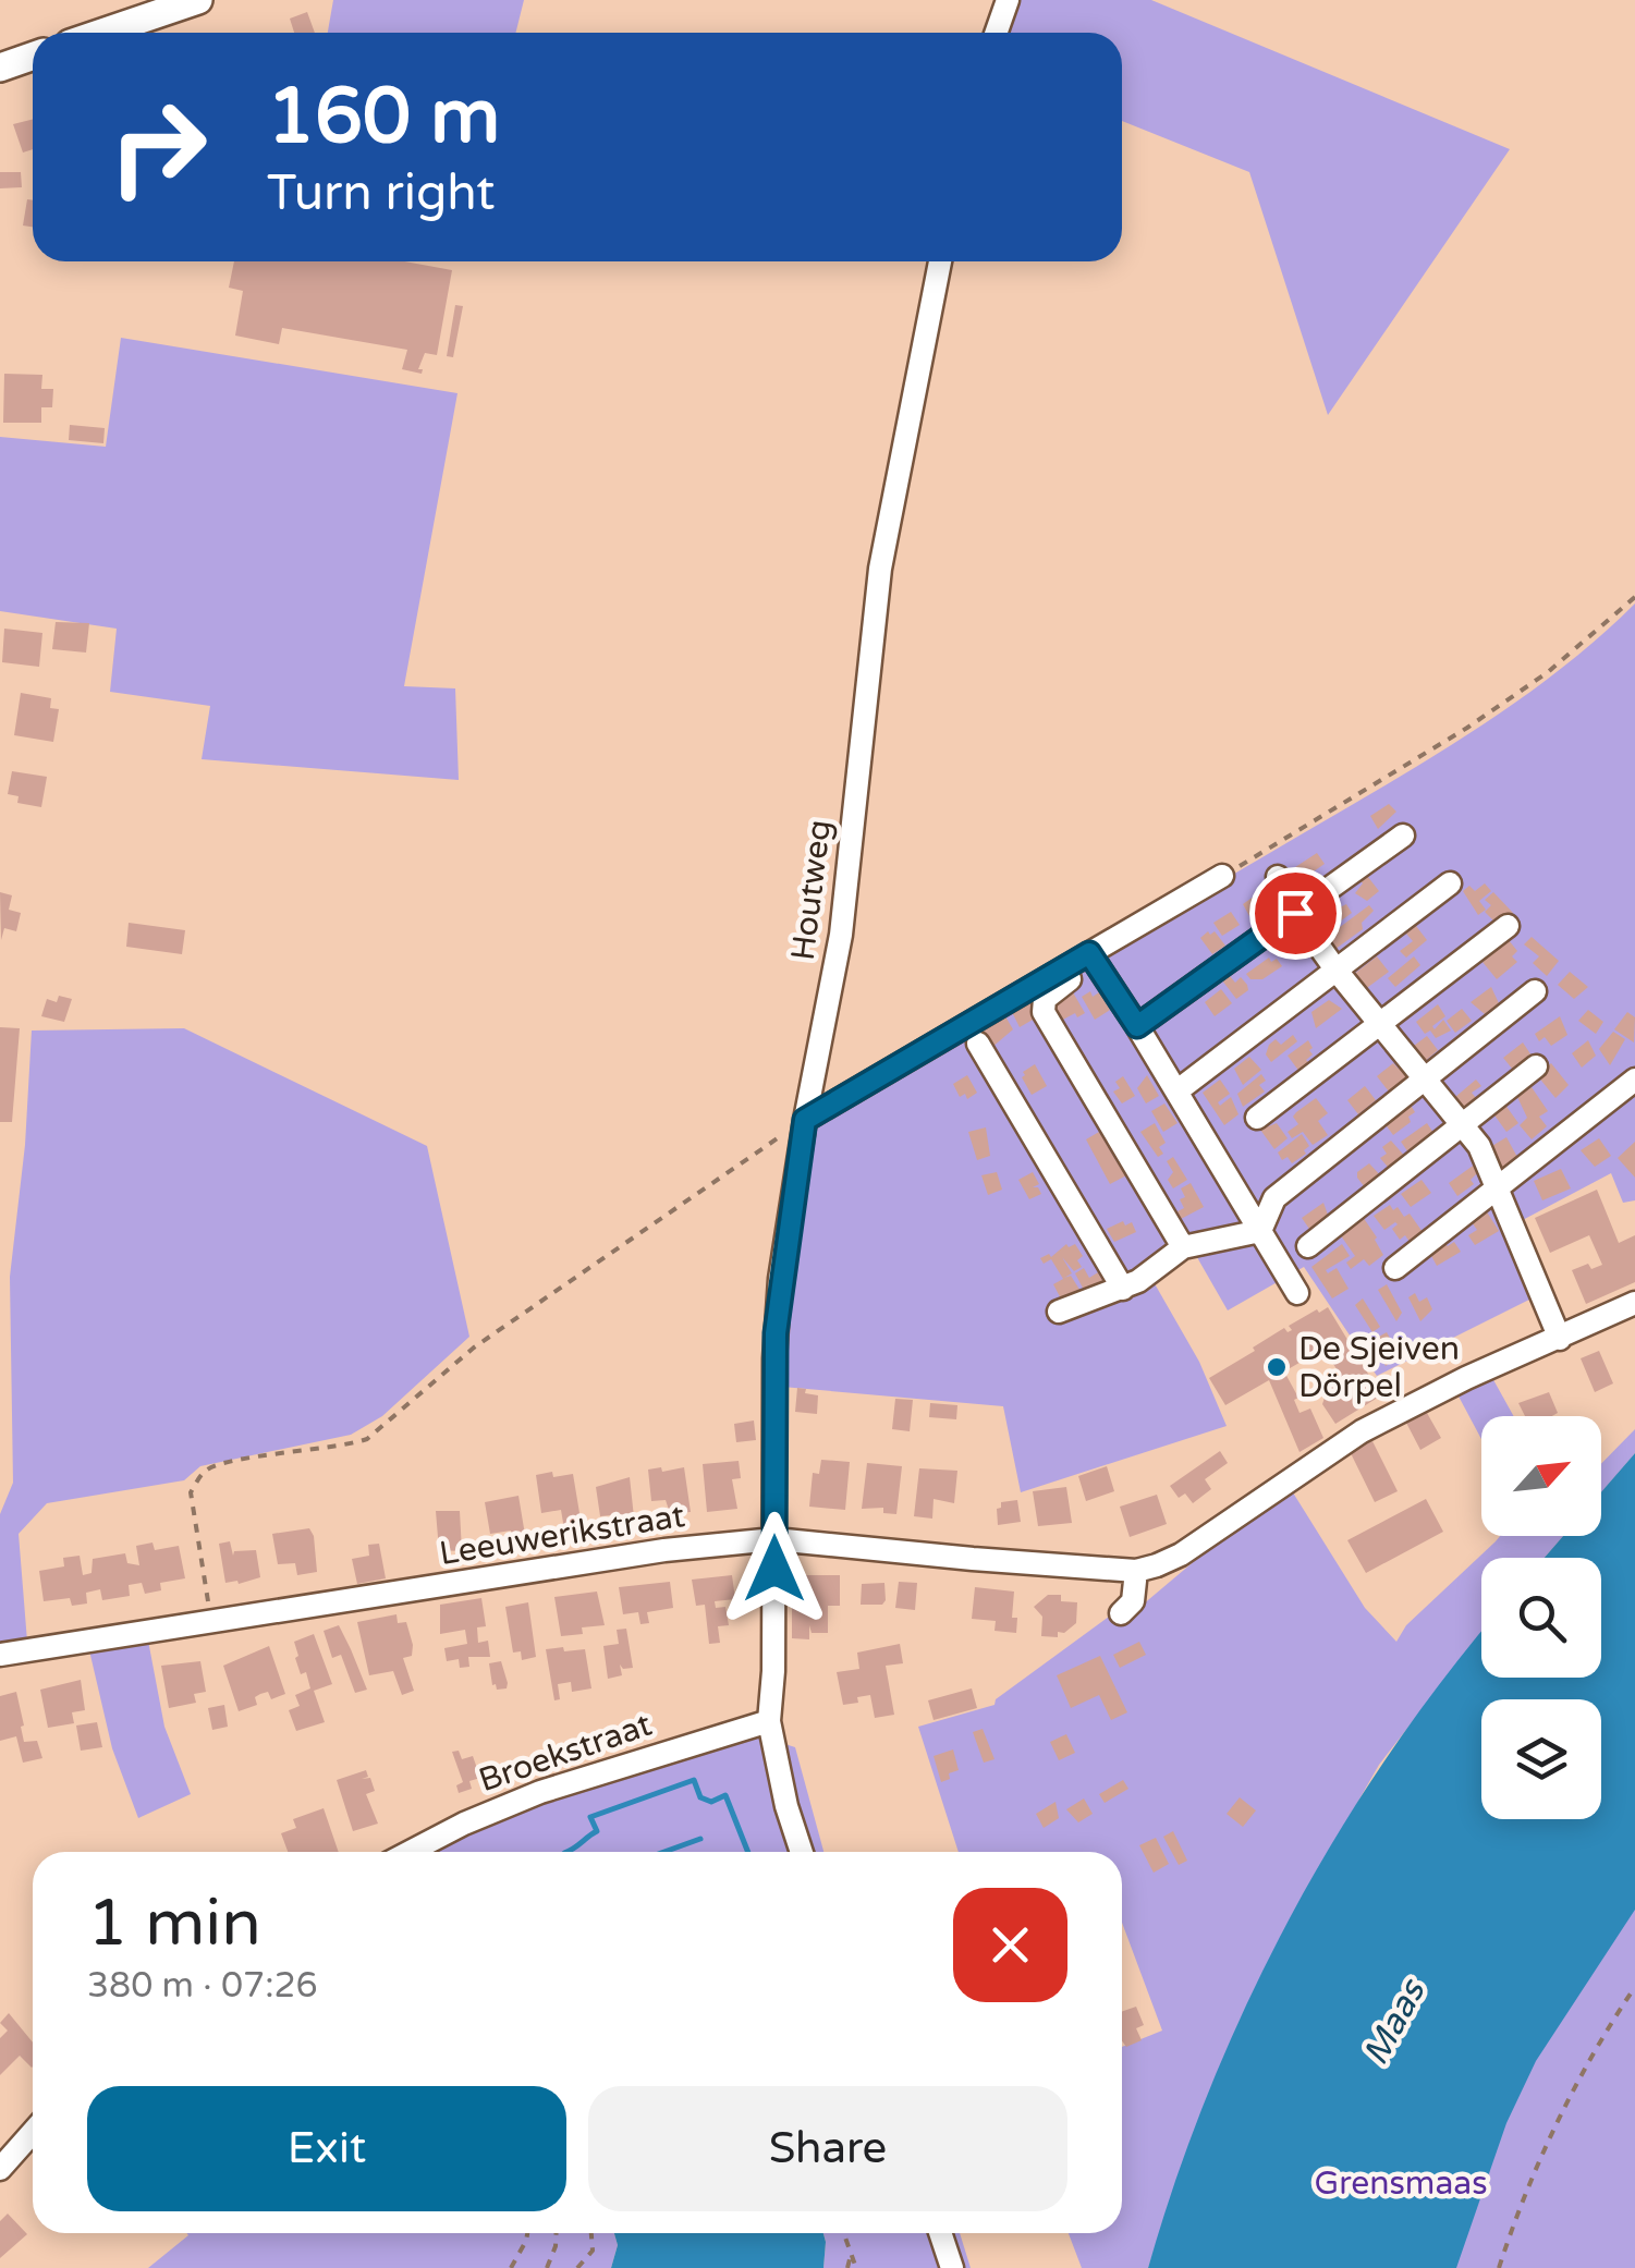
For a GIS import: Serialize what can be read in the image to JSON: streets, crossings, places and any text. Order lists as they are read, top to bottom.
{
  "streets": {
    "street": ["Houtweg", "Leeuwerikstraat", "Broekstraat"]
  },
  "crossings": [
    ["Houtweg", "Leeuwerikstraat"],
    ["Houtweg", "Broekstraat"]
  ],
  "water": ["Maas"],
  "parks": ["Grensmaas"],
  "places": ["De Sjeiven Dörpel"],
  "north": "top right",
  "page": {
    "turn": ["160 m", "Turn right"],
    "heading": ["1 min", "380 m · 07:26"],
    "buttons": ["Exit", "Share"]
  }
}
